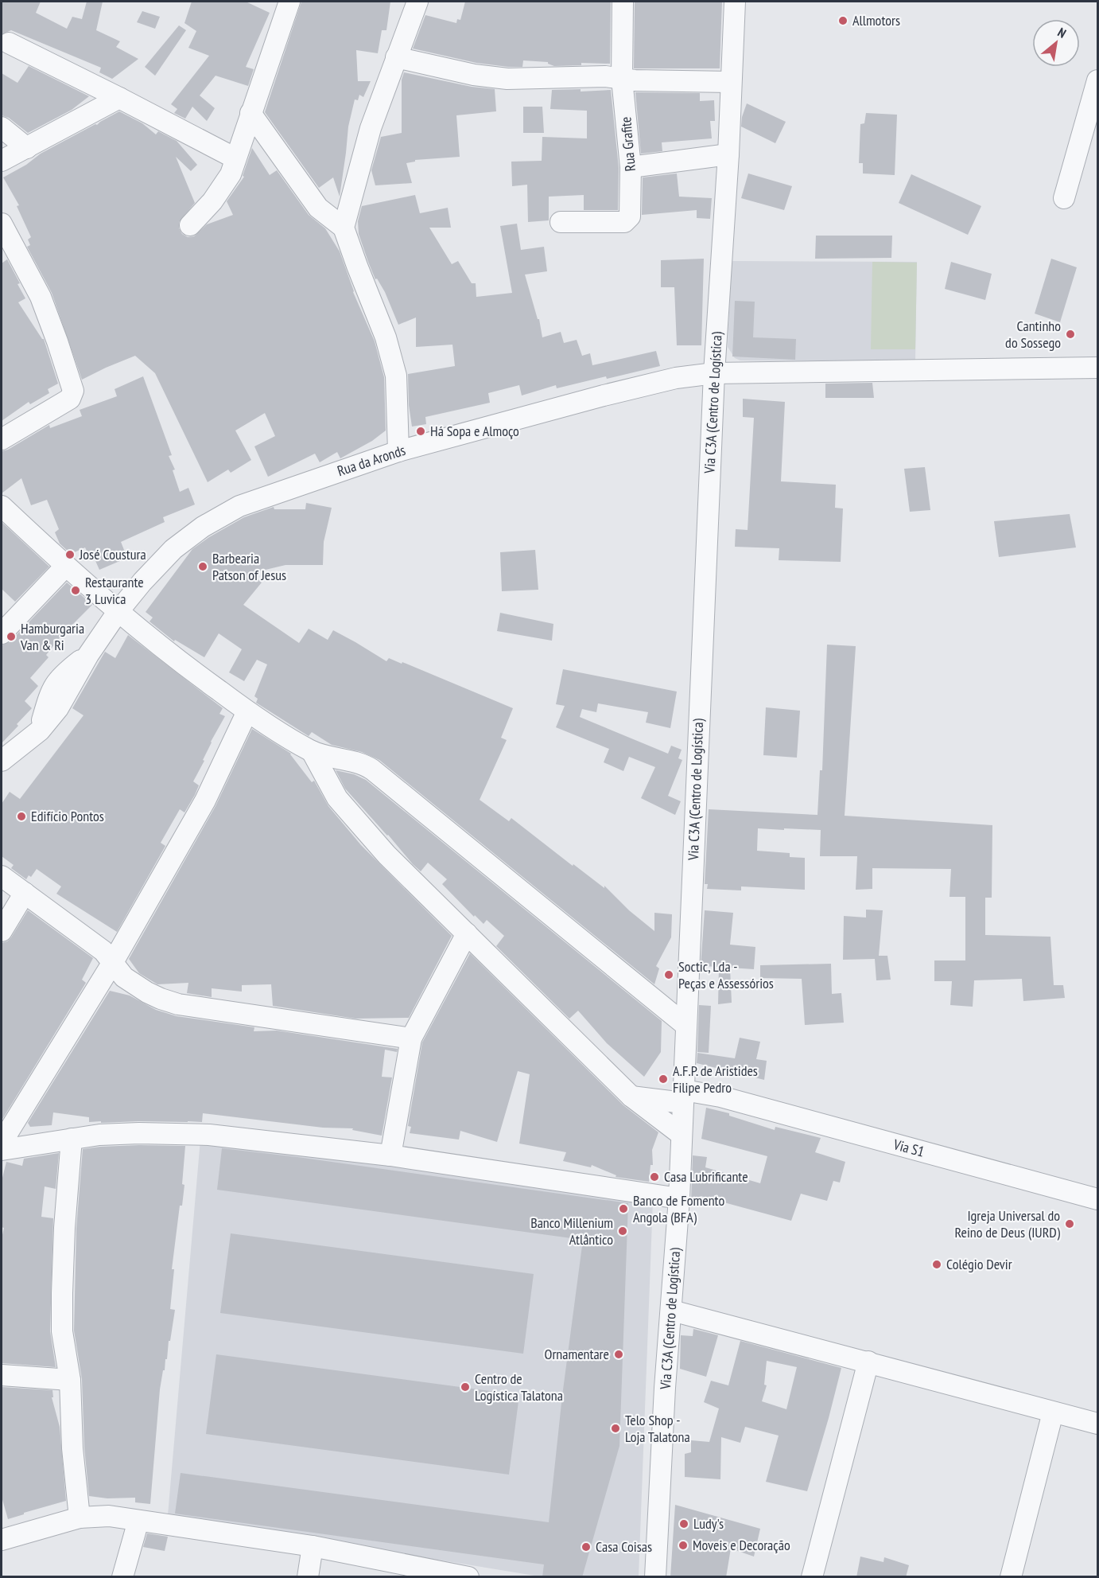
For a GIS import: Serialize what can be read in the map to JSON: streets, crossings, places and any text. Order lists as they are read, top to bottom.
{
  "streets": {
    "street": [
      "Rua Grafite",
      "Via C3A (Centro de Logística)",
      "Rua da Aronds",
      "Via S1"
    ]
  },
  "crossings": [
    ["Via C3A (Centro de Logística)", "Rua da Aronds"],
    ["Via C3A (Centro de Logística)", "Via S1"]
  ],
  "places": [
    "Allmotors",
    "Cantinho do Sossego",
    "Há Sopa e Almoço",
    "José Coustura",
    "Barbearia Patson of Jesus",
    "Restaurante 3 Luvica",
    "Hamburgaria Van & Ri",
    "Edifício Pontos",
    "Soctic, Lda - Peças e Assessórios",
    "A.F.P. de Aristides Filipe Pedro",
    "Casa Lubrificante",
    "Banco de Fomento Angola (BFA)",
    "Igreja Universal do Reino de Deus (IURD)",
    "Banco Millenium Atlântico",
    "Colégio Devir",
    "Ornamentare",
    "Centro de Logística Talatona",
    "Telo Shop - Loja Talatona",
    "Ludy's",
    "Moveis e Decoração",
    "Casa Coisas"
  ],
  "north": "top right"
}
